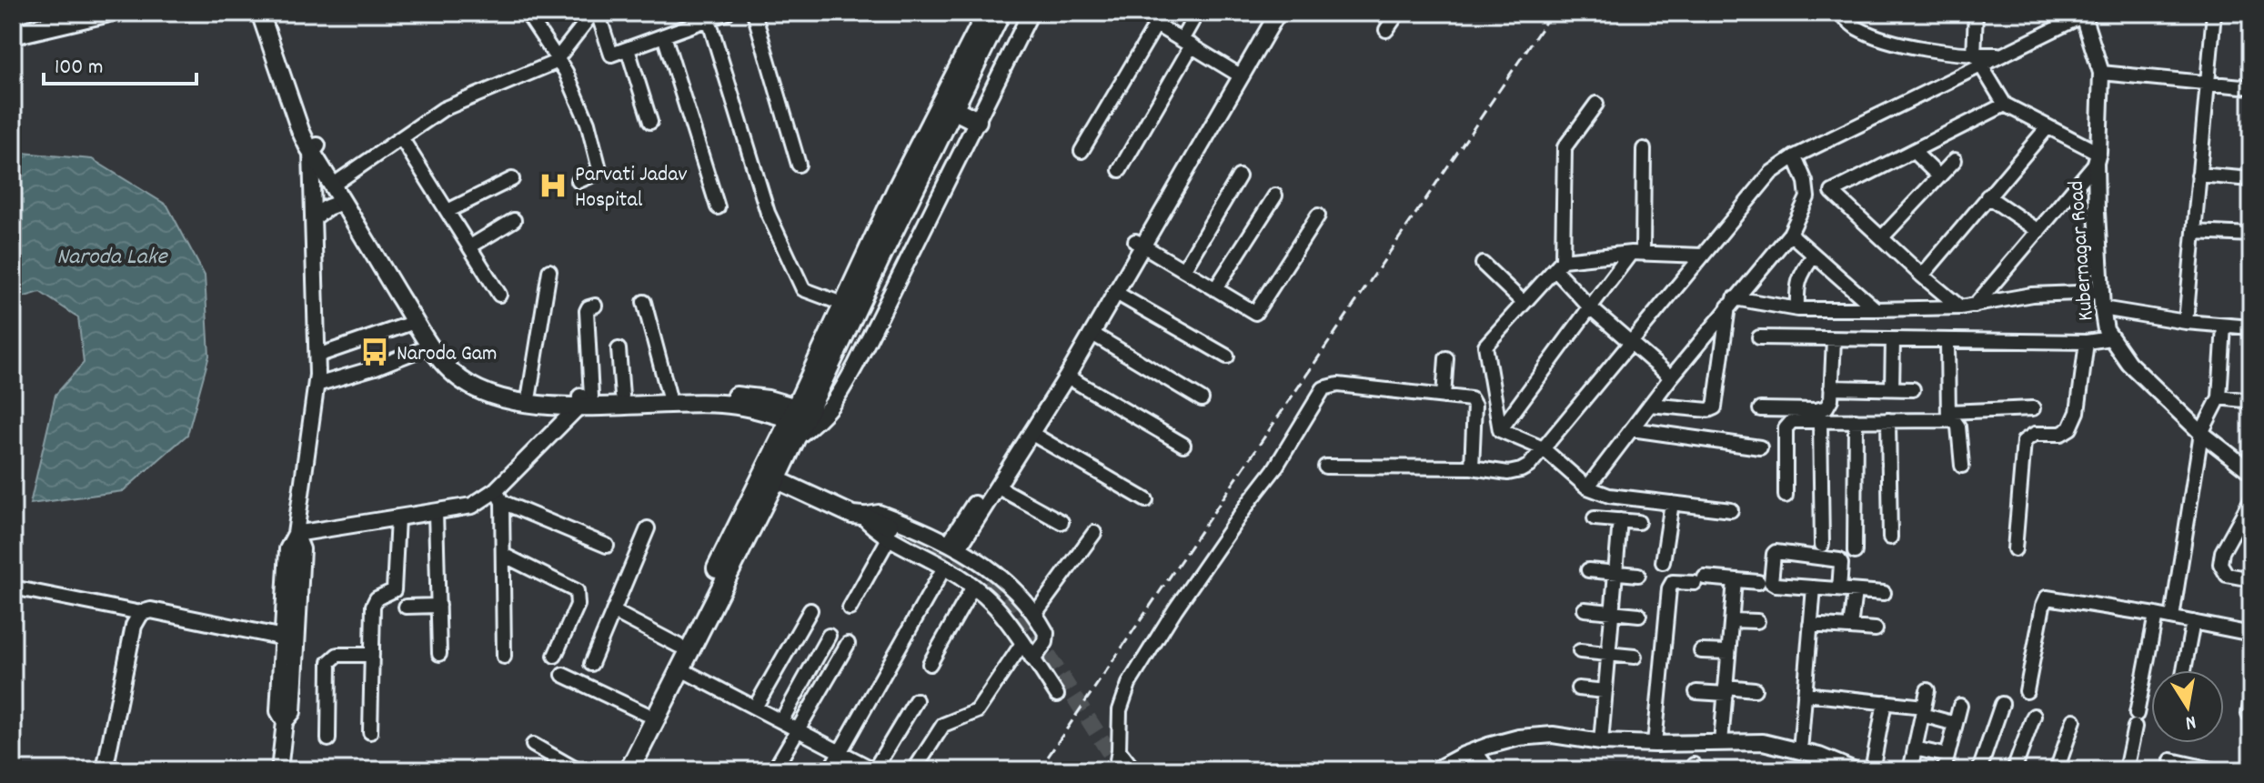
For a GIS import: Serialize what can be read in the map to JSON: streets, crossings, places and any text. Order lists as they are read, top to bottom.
{
  "streets": {
    "street": ["Kubernagar Road"]
  },
  "water": ["Naroda Lake"],
  "places": {
    "hospital": ["Parvati Jadav Hospital"],
    "bus stop": ["Naroda Gam"]
  },
  "scale_bar": "100 m",
  "north": "bottom"
}
